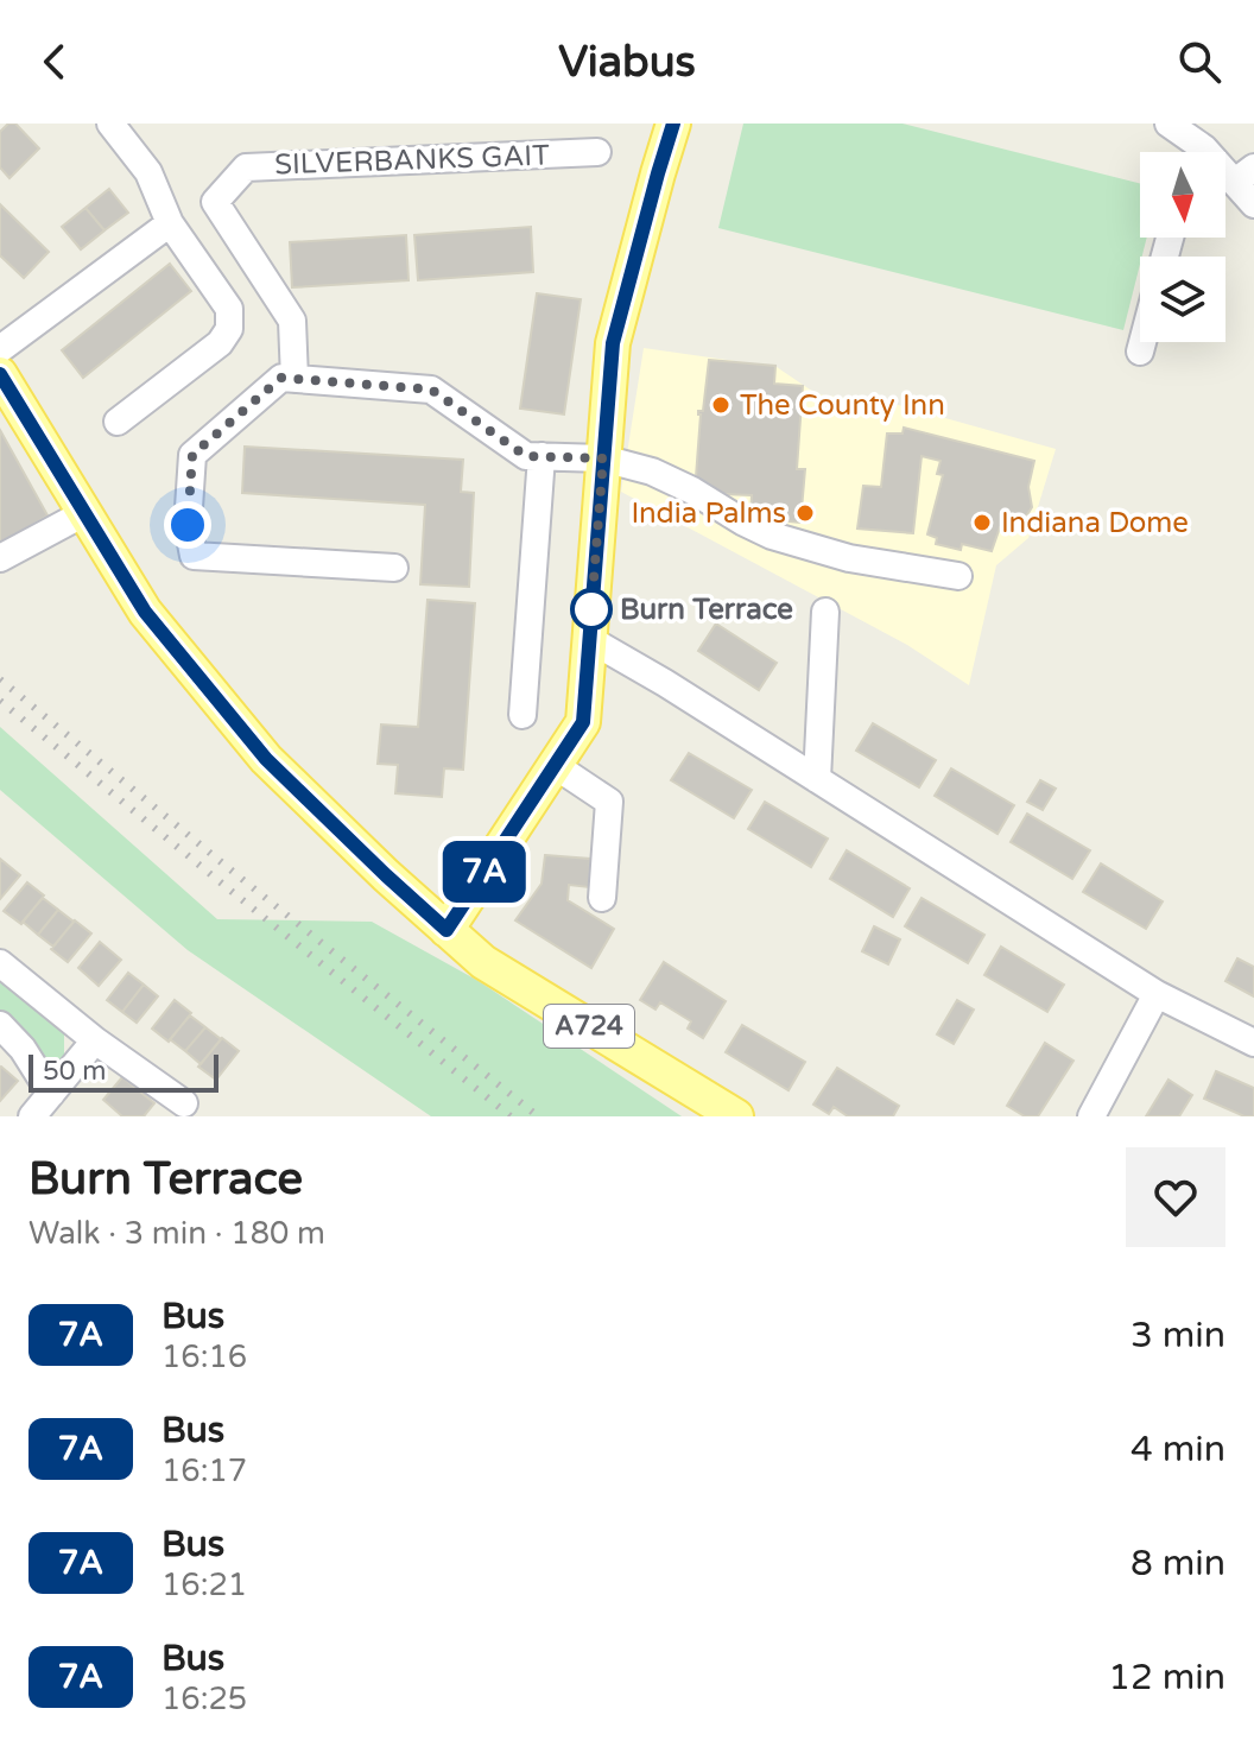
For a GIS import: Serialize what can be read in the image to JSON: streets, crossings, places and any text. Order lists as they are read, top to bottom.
{
  "streets": {
    "main road": ["A724"],
    "street": ["SILVERBANKS GAIT"]
  },
  "places": [
    "The County Inn",
    "India Palms",
    "Indiana Dome",
    "Burn Terrace"
  ],
  "lines": ["bus line 7A"],
  "scale_bar": "50 m",
  "north": "bottom",
  "page": {
    "header": "Viabus",
    "on_map": "7A",
    "scale": "50 m",
    "heading": ["Burn Terrace", "Walk · 3 min · 180 m"],
    "list": [
      {
        "mark": "7A",
        "name": "Bus",
        "note": "16:16",
        "value": "3 min"
      },
      {
        "mark": "7A",
        "name": "Bus",
        "note": "16:17",
        "value": "4 min"
      },
      {
        "mark": "7A",
        "name": "Bus",
        "note": "16:21",
        "value": "8 min"
      },
      {
        "mark": "7A",
        "name": "Bus",
        "note": "16:25",
        "value": "12 min"
      }
    ]
  }
}
